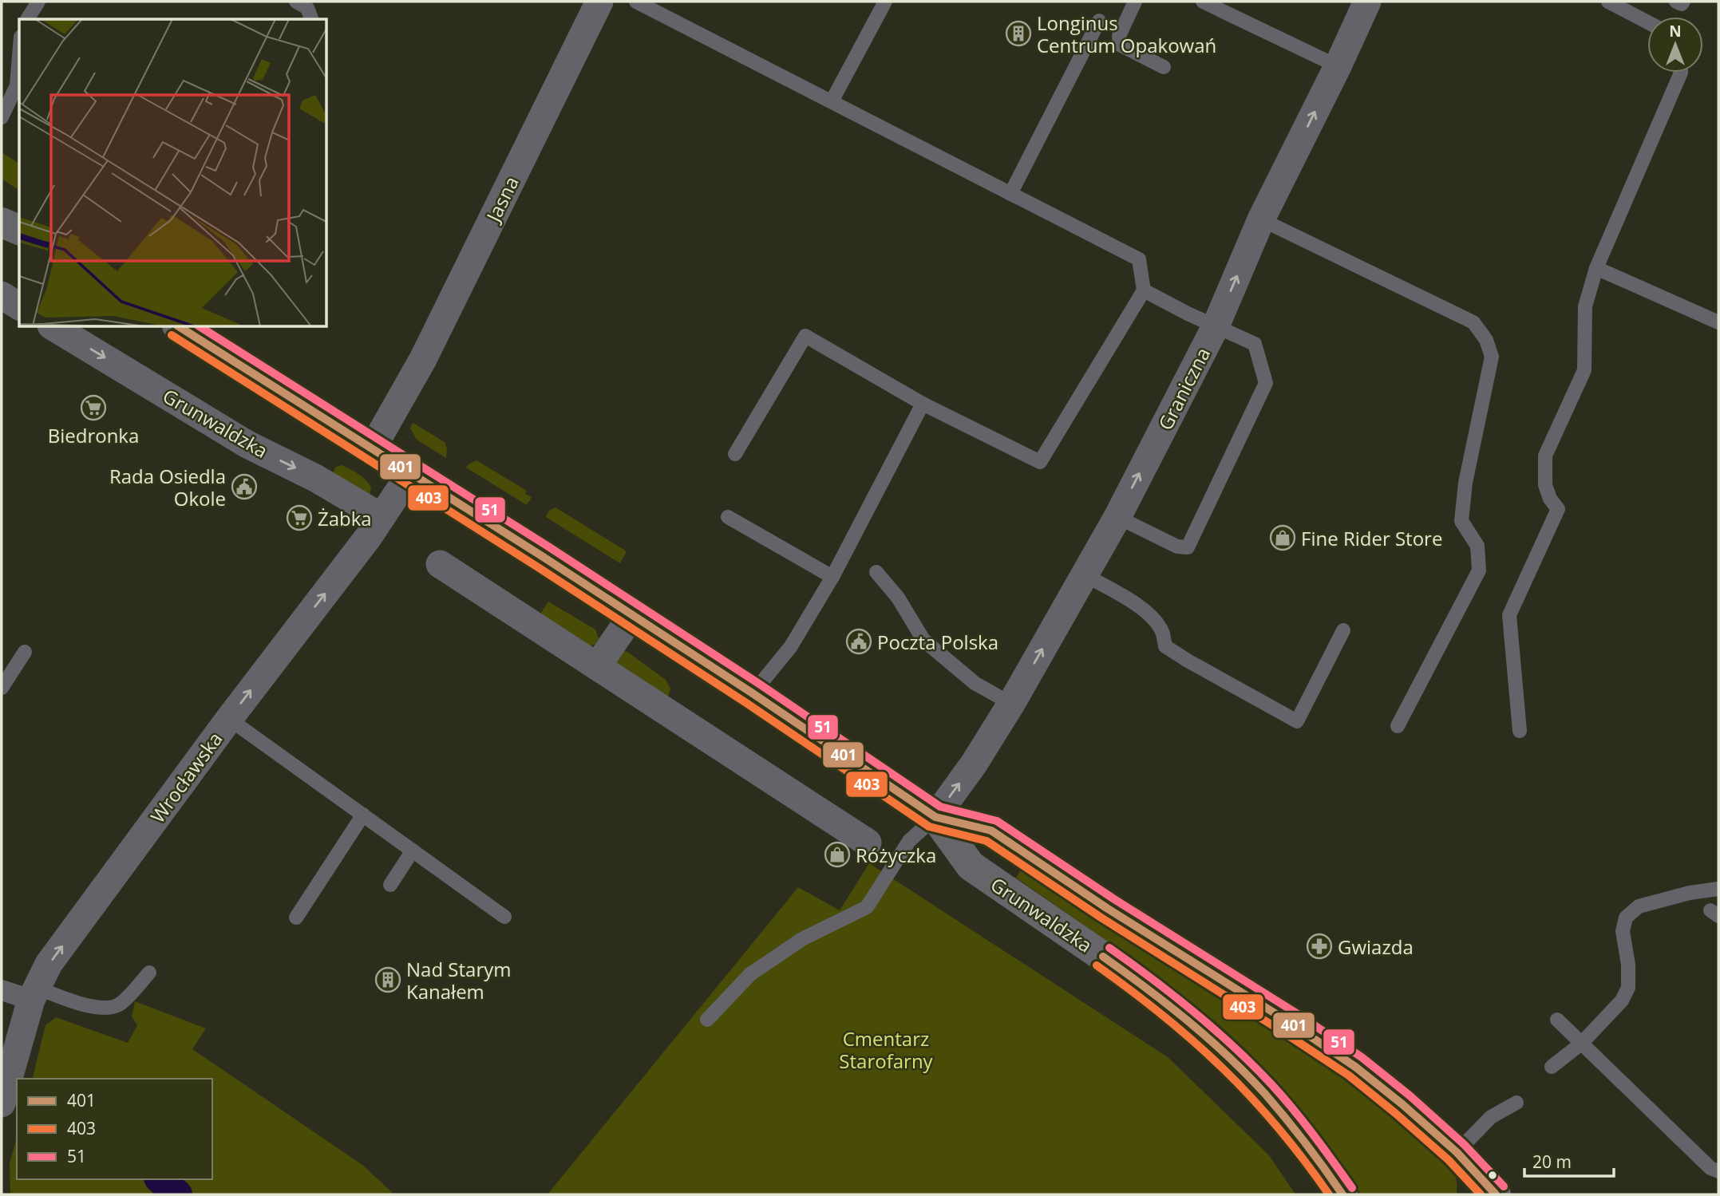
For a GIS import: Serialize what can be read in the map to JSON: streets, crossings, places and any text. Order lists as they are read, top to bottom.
{
  "streets": {
    "main road": ["Grunwaldzka"],
    "street": ["Jasna", "Graniczna", "Wrocławska"]
  },
  "crossings": [
    ["Jasna", "Grunwaldzka"],
    ["Graniczna", "Grunwaldzka"],
    ["Grunwaldzka", "Wrocławska"]
  ],
  "one_way": ["Graniczna", "Wrocławska"],
  "parks": ["Cmentarz Starofarny"],
  "places": {
    "building": ["Longinus Centrum Opakowań", "Nad Starym Kanałem"],
    "supermarket": ["Biedronka", "Żabka"],
    "public building": ["Rada Osiedla Okole", "Poczta Polska"],
    "shop": ["Fine Rider Store", "Różyczka"],
    "pharmacy": ["Gwiazda"]
  },
  "lines": ["transit line 401", "transit line 51", "transit line 403"],
  "legend": ["401", "403", "51"],
  "scale_bar": "20 m",
  "north": "top"
}
